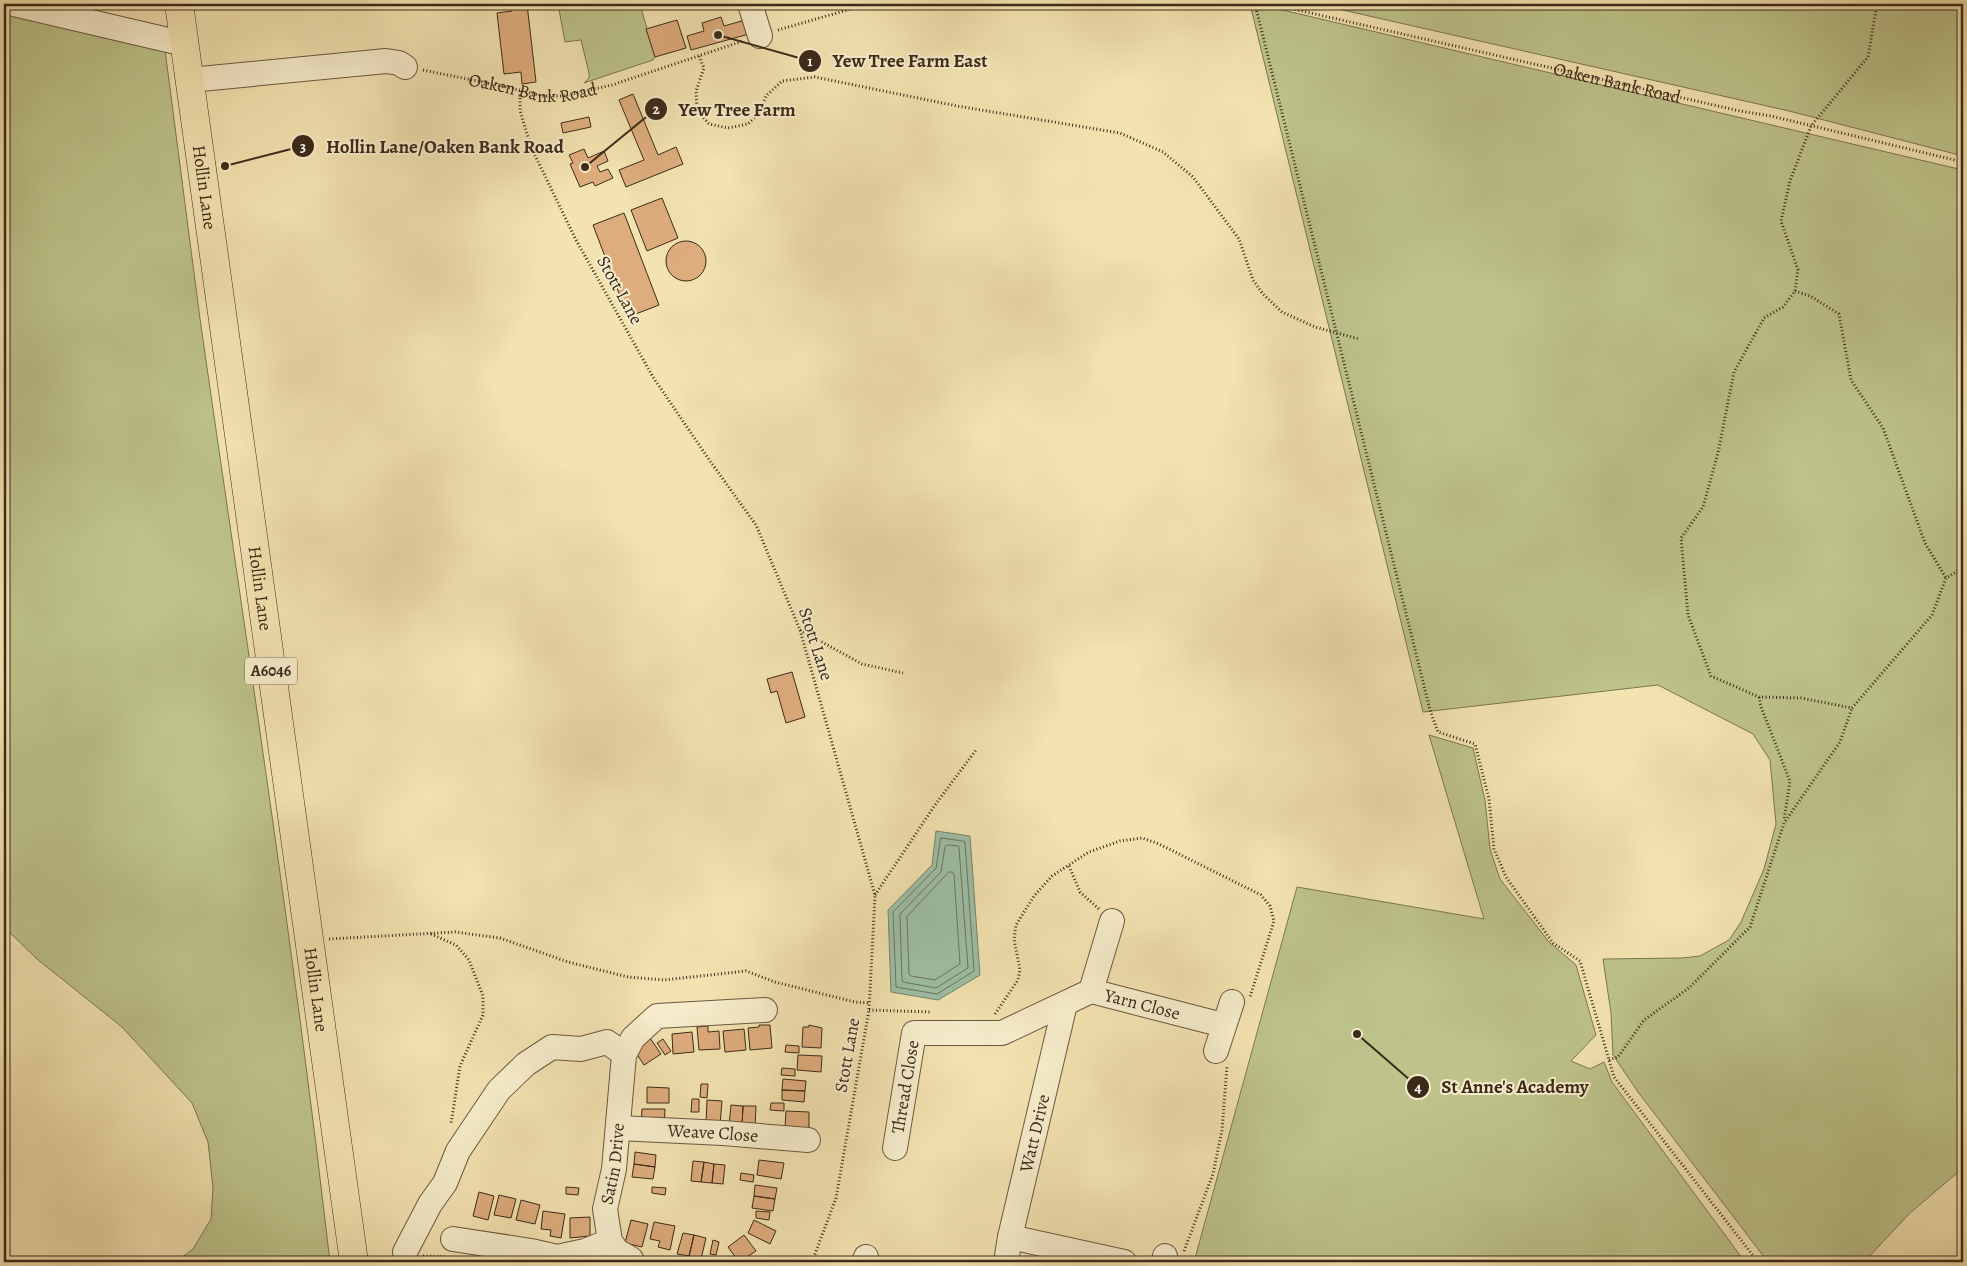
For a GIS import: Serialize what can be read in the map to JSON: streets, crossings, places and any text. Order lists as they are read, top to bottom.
{
  "streets": {
    "main road": ["Hollin Lane", "A6046"],
    "street": [
      "Yarn Close",
      "Thread Close",
      "Weave Close",
      "Watt Drive",
      "Satin Drive"
    ],
    "path": ["Oaken Bank Road", "Stott Lane"]
  },
  "crossings": [
    ["Oaken Bank Road", "Stott Lane"],
    ["Yarn Close", "Thread Close"],
    ["Yarn Close", "Watt Drive"],
    ["Thread Close", "Watt Drive"],
    ["Weave Close", "Satin Drive"]
  ],
  "places": [
    "Yew Tree Farm East",
    "Hollin Lane/Oaken Bank Road",
    "Yew Tree Farm",
    "St Anne's Academy"
  ]
}
